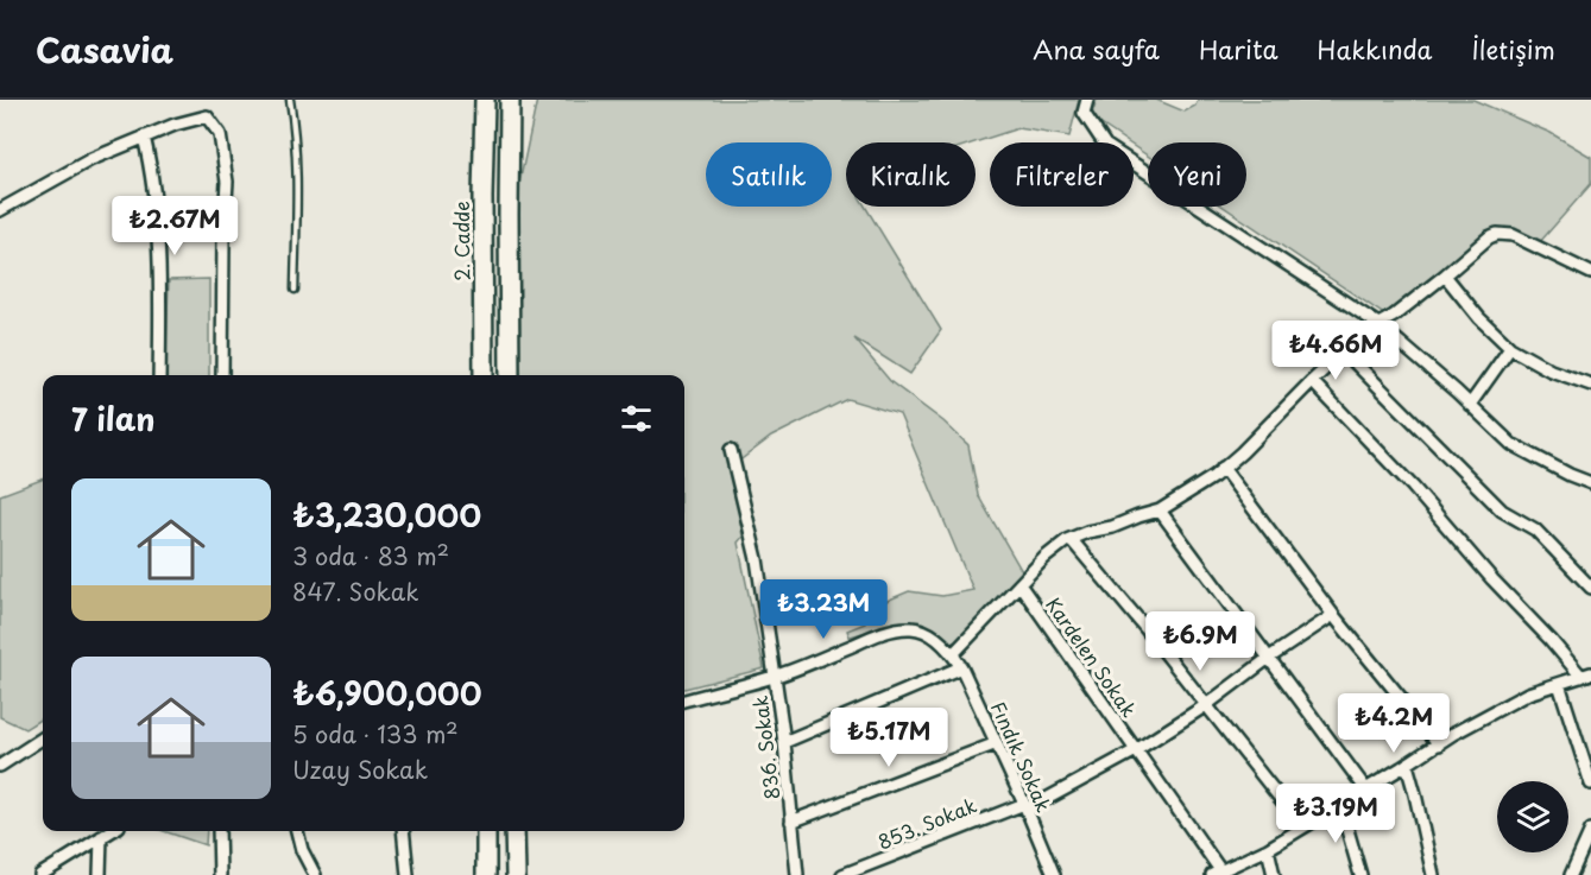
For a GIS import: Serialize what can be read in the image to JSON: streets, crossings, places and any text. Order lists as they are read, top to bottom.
{
  "streets": {
    "main road": ["2. Cadde"],
    "street": [
      "Kardelen Sokak",
      "836. Sokak",
      "Fındık Sokak",
      "853. Sokak"
    ]
  },
  "crossings": [
    ["836. Sokak", "Fındık Sokak"],
    ["Fındık Sokak", "853. Sokak"]
  ],
  "page": {
    "header": "Casavia",
    "nav": [
      "Ana sayfa",
      "Harita",
      "Hakkında",
      "İletişim"
    ],
    "chip": [
      "Satılık",
      "Kiralık",
      "Filtreler",
      "Yeni"
    ],
    "price": [
      "₺2.67M",
      "₺4.66M",
      "₺3.23M",
      "₺6.9M",
      "₺4.2M",
      "₺5.17M",
      "₺3.19M"
    ],
    "heading": "7 ilan",
    "list": [
      {
        "name": "₺3,230,000",
        "note": "3 oda · 83 m² · 847. Sokak"
      },
      {
        "name": "₺6,900,000",
        "note": "5 oda · 133 m² · Uzay Sokak"
      }
    ]
  }
}
